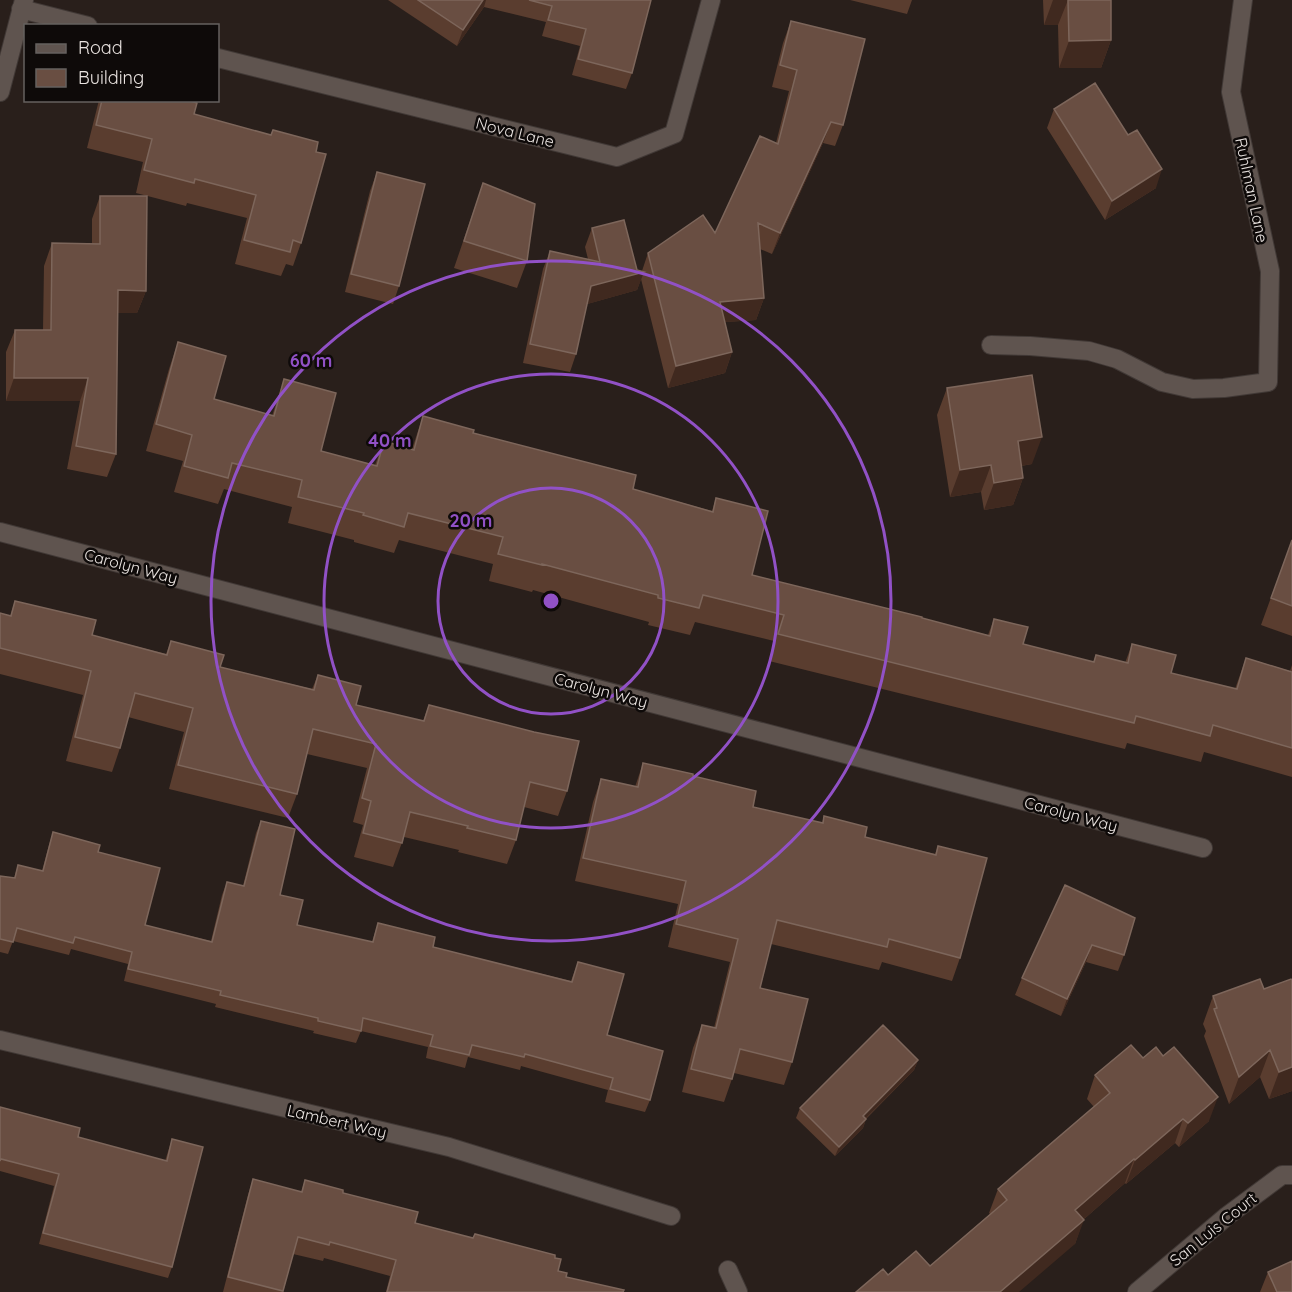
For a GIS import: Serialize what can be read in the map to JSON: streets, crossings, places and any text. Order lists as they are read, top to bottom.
{
  "streets": {
    "street": [
      "Nova Lane",
      "Ruhlman Lane",
      "Carolyn Way",
      "Lambert Way",
      "San Luis Court"
    ]
  },
  "legend": ["Road", "Building"],
  "rings": ["60 m", "40 m", "20 m"]
}
